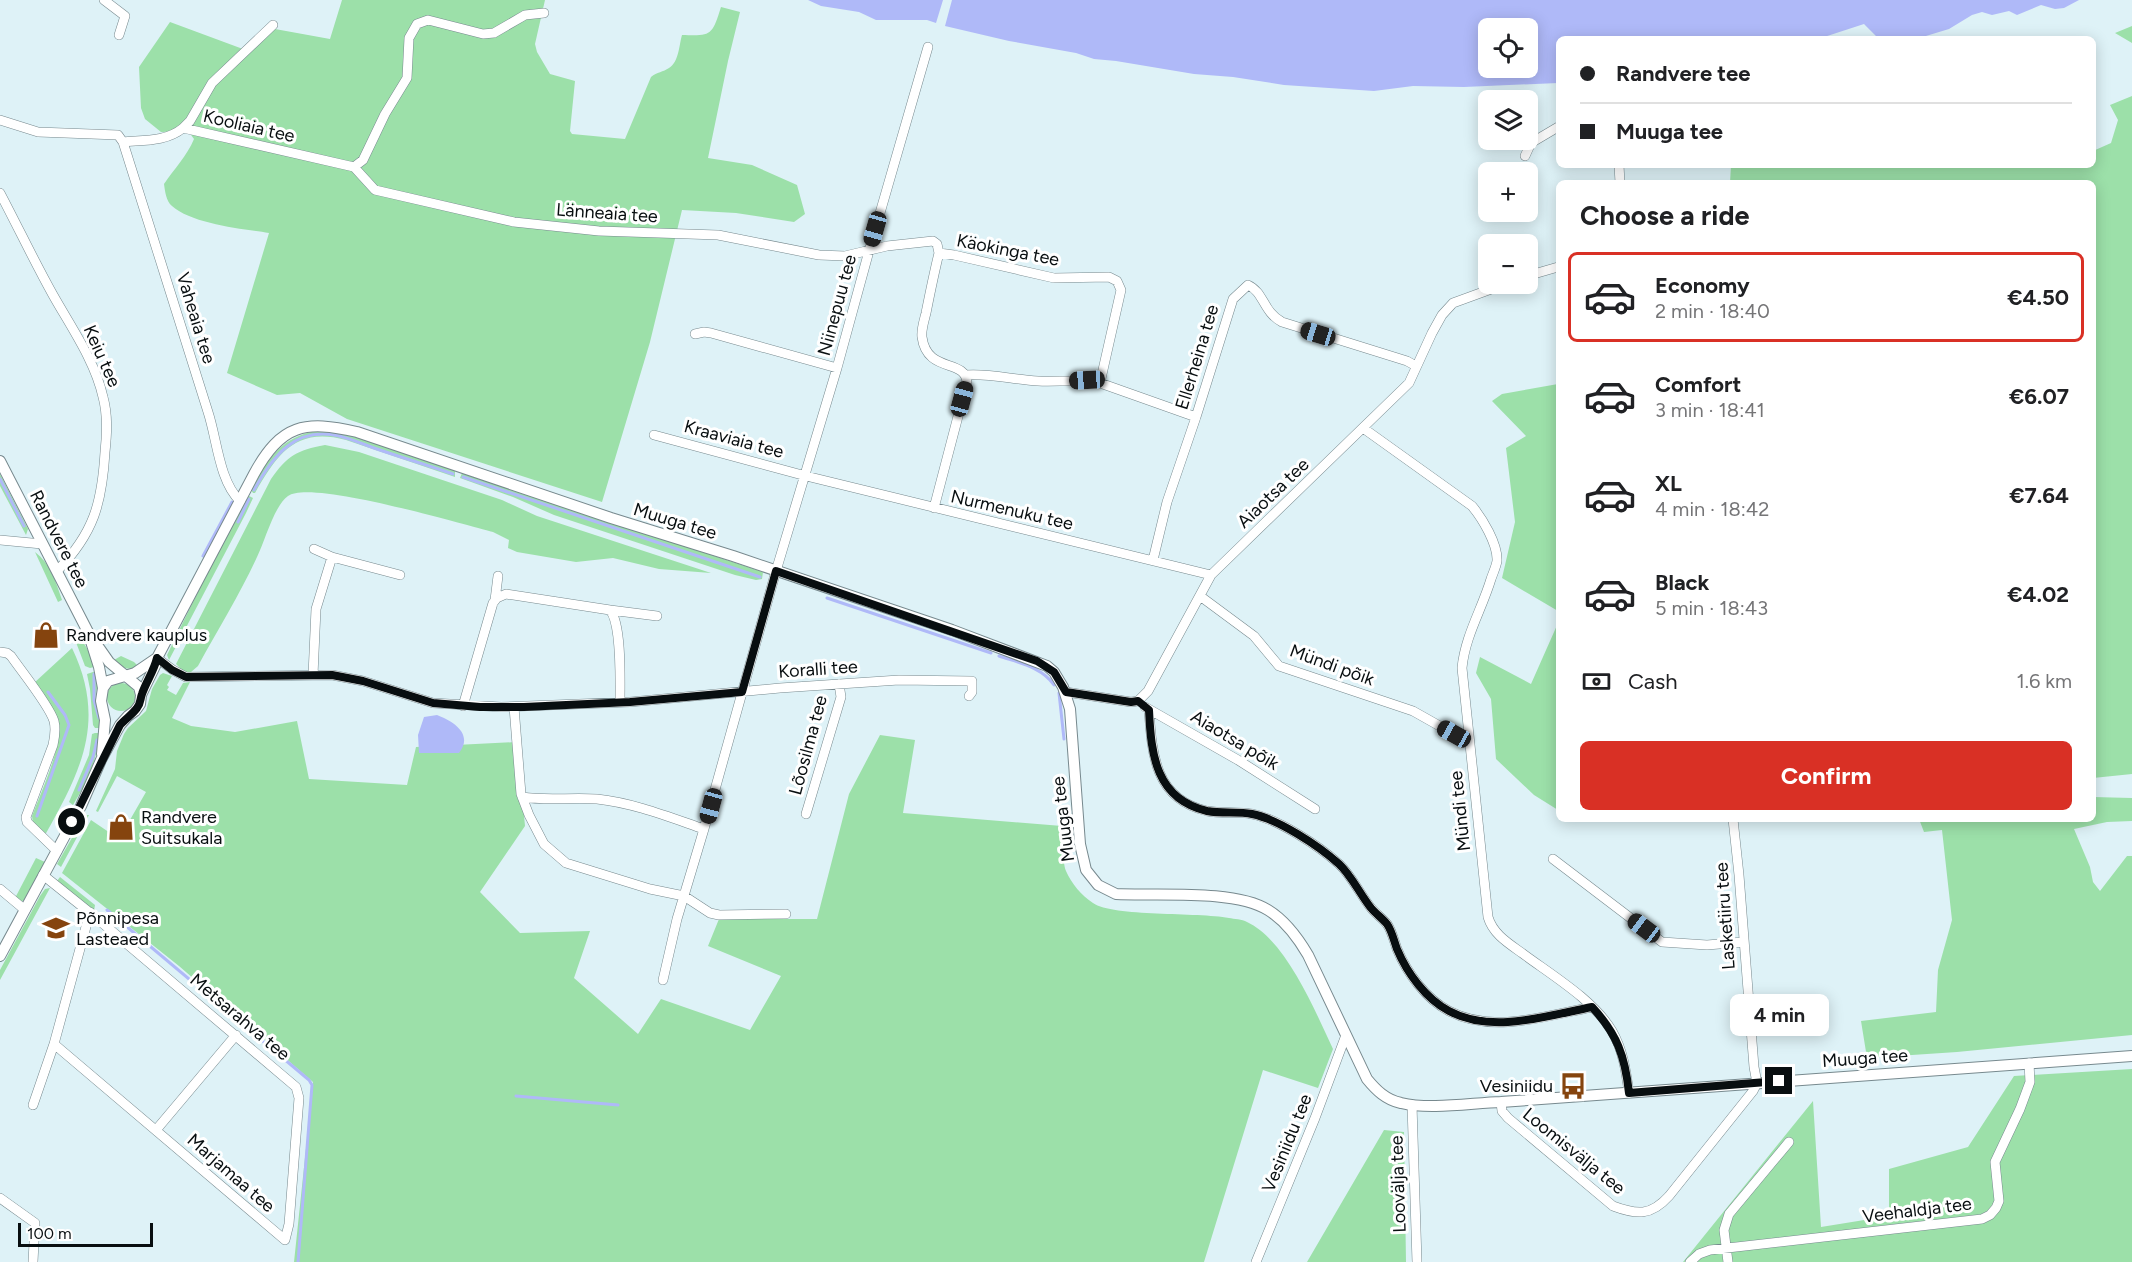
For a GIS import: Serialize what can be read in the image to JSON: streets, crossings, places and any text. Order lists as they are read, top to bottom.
{
  "streets": {
    "street": [
      "Kooliaia tee",
      "Länneaia tee",
      "Käokinga tee",
      "Niinepuu tee",
      "Vaheaia tee",
      "Keiu tee",
      "Ellerheina tee",
      "Kraaviaia tee",
      "Aiaotsa tee",
      "Nurmenuku tee",
      "Muuga tee",
      "Randvere tee",
      "Mündi põik",
      "Koralli tee",
      "Aiaotsa põik",
      "Lõosilma tee",
      "Mündi tee",
      "Lasketiiru tee",
      "Metsarahva tee",
      "Vesiniidu tee",
      "Loomisvälja tee",
      "Marjamaa tee",
      "Loovälja tee",
      "Veehaldja tee"
    ]
  },
  "crossings": [
    ["Kooliaia tee", "Länneaia tee"],
    ["Kooliaia tee", "Vaheaia tee"],
    ["Länneaia tee", "Käokinga tee"],
    ["Länneaia tee", "Niinepuu tee"],
    ["Käokinga tee", "Niinepuu tee"],
    ["Niinepuu tee", "Kraaviaia tee"],
    ["Niinepuu tee", "Nurmenuku tee"],
    ["Niinepuu tee", "Muuga tee"],
    ["Niinepuu tee", "Koralli tee"],
    ["Vaheaia tee", "Muuga tee"],
    ["Keiu tee", "Randvere tee"],
    ["Ellerheina tee", "Aiaotsa tee"],
    ["Ellerheina tee", "Nurmenuku tee"],
    ["Kraaviaia tee", "Nurmenuku tee"],
    ["Aiaotsa tee", "Nurmenuku tee"],
    ["Aiaotsa tee", "Mündi põik"],
    ["Aiaotsa tee", "Aiaotsa põik"],
    ["Aiaotsa tee", "Mündi tee"],
    ["Muuga tee", "Randvere tee"],
    ["Muuga tee", "Koralli tee"],
    ["Muuga tee", "Mündi tee"],
    ["Muuga tee", "Lasketiiru tee"],
    ["Muuga tee", "Vesiniidu tee"],
    ["Muuga tee", "Loomisvälja tee"],
    ["Muuga tee", "Loovälja tee"],
    ["Muuga tee", "Veehaldja tee"],
    ["Randvere tee", "Metsarahva tee"],
    ["Mündi põik", "Mündi tee"],
    ["Koralli tee", "Lõosilma tee"],
    ["Lasketiiru tee", "Loomisvälja tee"],
    ["Metsarahva tee", "Marjamaa tee"]
  ],
  "places": {
    "shop": ["Randvere kauplus", "Randvere Suitsukala"],
    "school or university": ["Põnnipesa Lasteaed"],
    "bus stop": ["Vesiniidu"]
  },
  "scale_bar": "100 m",
  "page": {
    "map_buttons": ["+", "−"],
    "banner": ["Randvere tee", "Muuga tee"],
    "heading": "Choose a ride",
    "list": [
      {
        "name": "Economy",
        "note": "2 min · 18:40",
        "value": "€4.50"
      },
      {
        "name": "Comfort",
        "note": "3 min · 18:41",
        "value": "€6.07"
      },
      {
        "name": "XL",
        "note": "4 min · 18:42",
        "value": "€7.64"
      },
      {
        "name": "Black",
        "note": "5 min · 18:43",
        "value": "€4.02"
      }
    ],
    "pay": ["Cash", "1.6 km"],
    "buttons": "Confirm",
    "bubble": "4 min",
    "scale": "100 m"
  }
}
